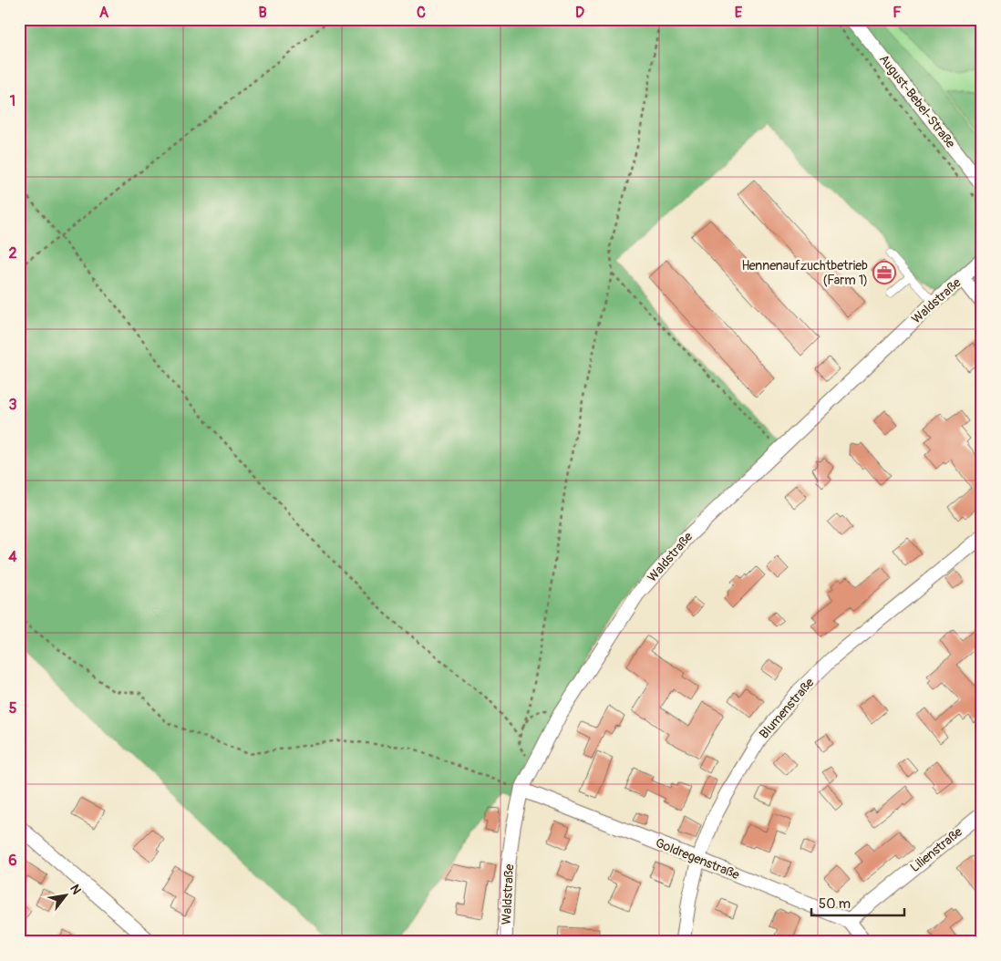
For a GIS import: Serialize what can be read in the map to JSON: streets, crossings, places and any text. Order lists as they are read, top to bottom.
{
  "streets": {
    "street": [
      "August-Bebel-Straße",
      "Waldstraße",
      "Blumenstraße",
      "Lilienstraße",
      "Goldregenstraße"
    ]
  },
  "crossings": [
    ["Waldstraße", "Goldregenstraße"],
    ["Blumenstraße", "Goldregenstraße"],
    ["Lilienstraße", "Goldregenstraße"]
  ],
  "places": {
    "office": ["Hennenaufzuchtbetrieb (Farm 1)"]
  },
  "scale_bar": "50 m",
  "north": "top right",
  "grid": {
    "columns": [
      "A",
      "B",
      "C",
      "D",
      "E",
      "F"
    ],
    "rows": [
      "1",
      "2",
      "3",
      "4",
      "5",
      "6"
    ]
  }
}
